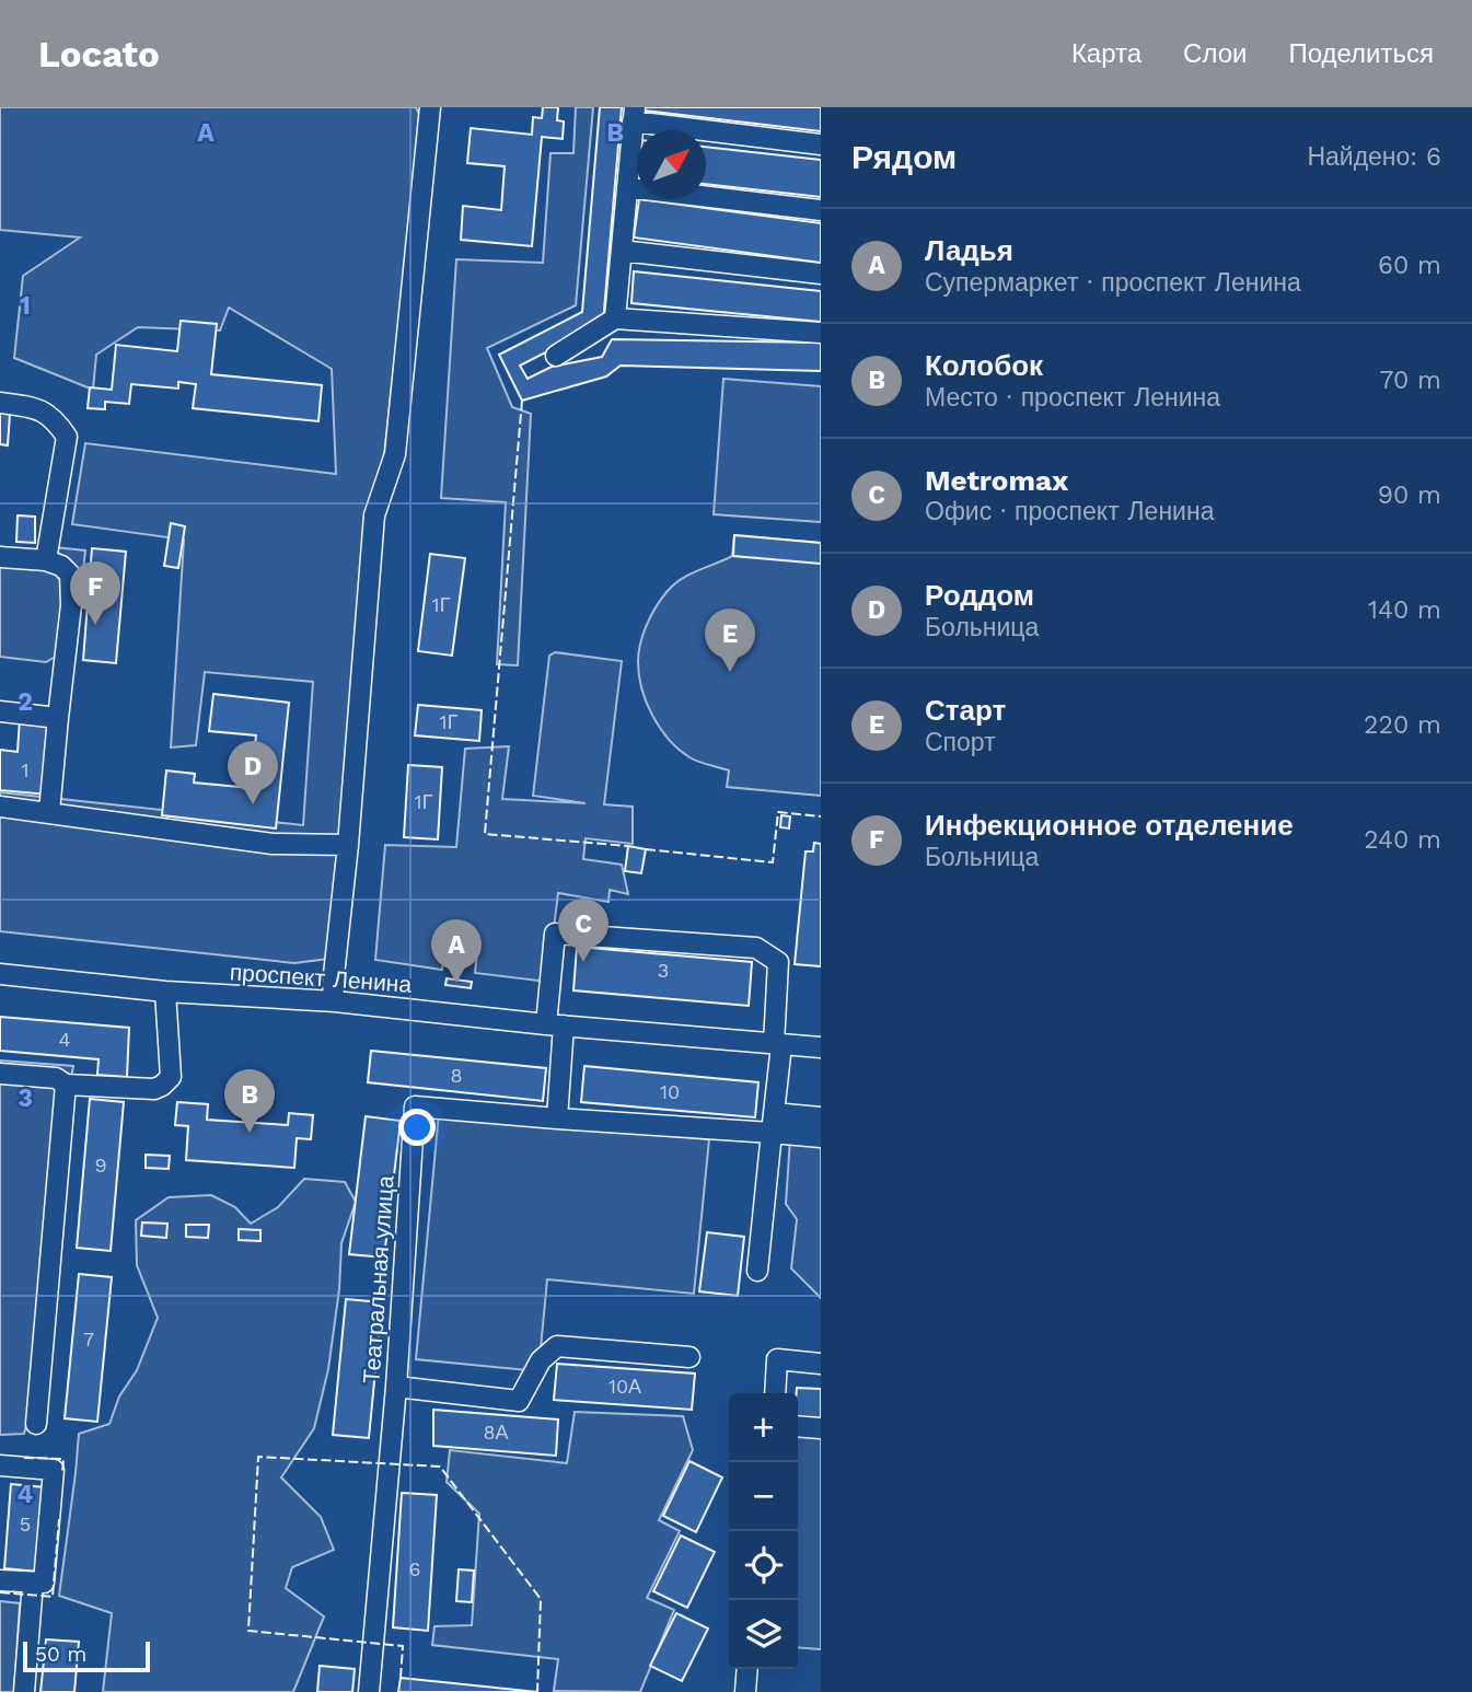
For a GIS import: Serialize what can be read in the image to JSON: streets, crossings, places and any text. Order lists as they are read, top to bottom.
{
  "streets": {
    "street": ["проспект Ленина", "Театральная улица"]
  },
  "house_numbers": [
    "1Г",
    "1Г",
    "1",
    "1Г",
    "3",
    "4",
    "8",
    "10",
    "9",
    "7",
    "10А",
    "8А",
    "5",
    "6"
  ],
  "scale_bar": "50 m",
  "north": "top right",
  "page": {
    "header": "Locato",
    "nav": ["Карта", "Слои", "Поделиться"],
    "heading": ["Рядом", "Найдено: 6"],
    "list": [
      {
        "mark": "A",
        "name": "Ладья",
        "note": "Супермаркет · проспект Ленина",
        "value": "60 m"
      },
      {
        "mark": "B",
        "name": "Колобок",
        "note": "Место · проспект Ленина",
        "value": "70 m"
      },
      {
        "mark": "C",
        "name": "Metromax",
        "note": "Офис · проспект Ленина",
        "value": "90 m"
      },
      {
        "mark": "D",
        "name": "Роддом",
        "note": "Больница",
        "value": "140 m"
      },
      {
        "mark": "E",
        "name": "Старт",
        "note": "Спорт",
        "value": "220 m"
      },
      {
        "mark": "F",
        "name": "Инфекционное отделение",
        "note": "Больница",
        "value": "240 m"
      }
    ],
    "pins": [
      "F",
      "E",
      "D",
      "C",
      "A",
      "B"
    ],
    "map_buttons": ["+", "−"],
    "scale": "50 m"
  },
  "grid": {
    "columns": ["A", "B"],
    "rows": [
      "1",
      "2",
      "3",
      "4"
    ]
  }
}
